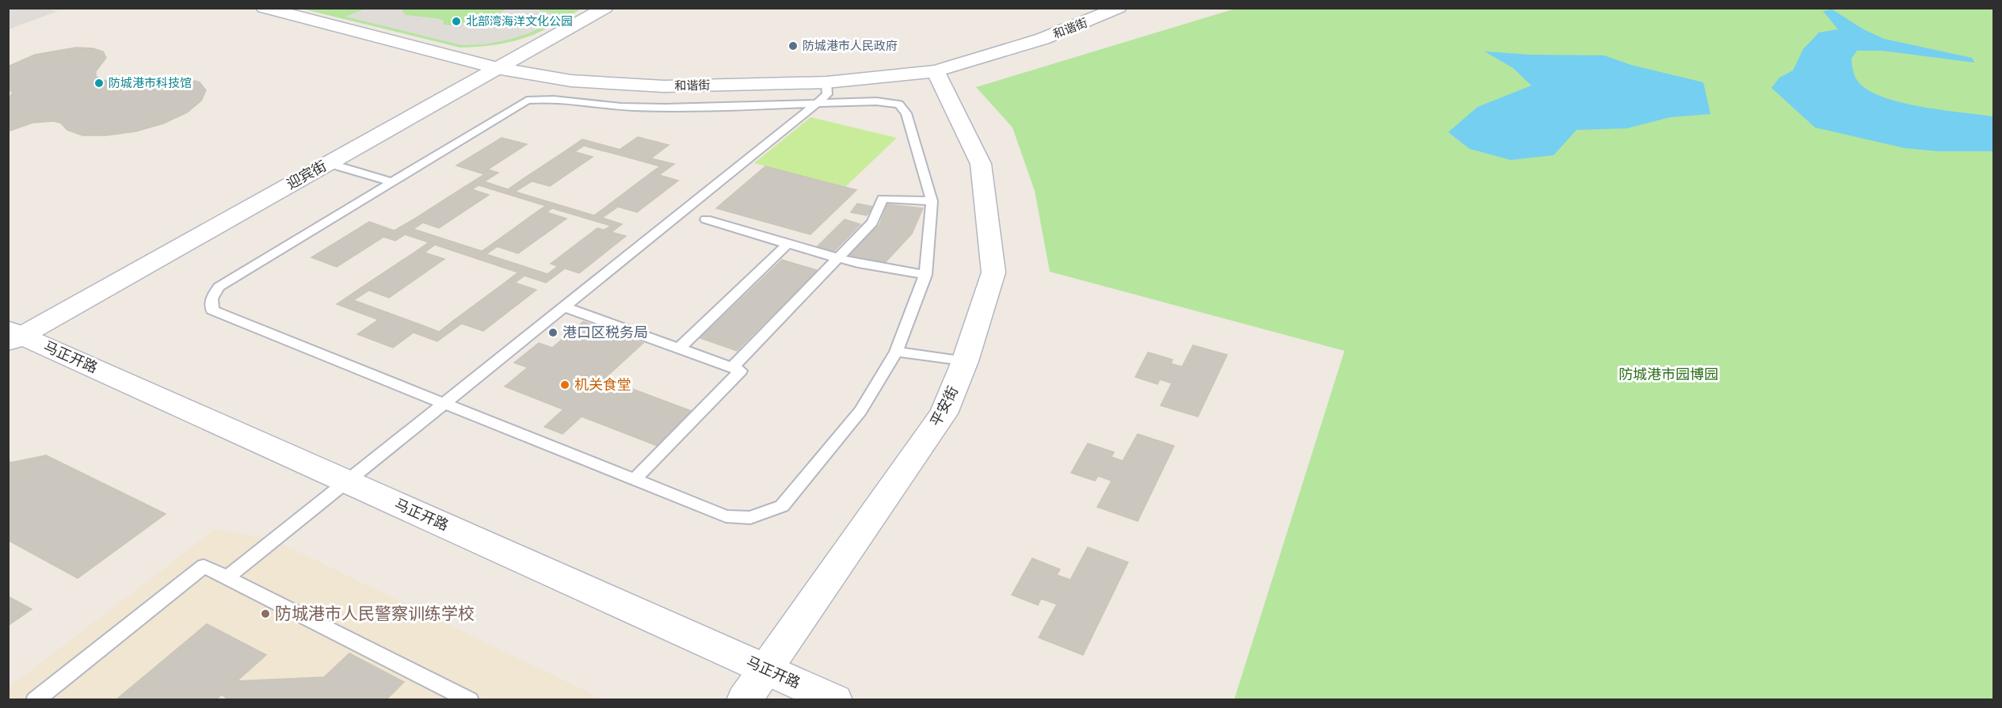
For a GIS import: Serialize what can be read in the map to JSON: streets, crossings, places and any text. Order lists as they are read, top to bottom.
{
  "streets": {
    "street": [
      "和谐街",
      "迎宾街",
      "马正开路",
      "平安街"
    ]
  },
  "crossings": [
    ["和谐街", "迎宾街"],
    ["和谐街", "平安街"],
    ["迎宾街", "马正开路"],
    ["马正开路", "平安街"]
  ],
  "parks": ["防城港市园博园"],
  "places": [
    "北部湾海洋文化公园",
    "防城港市人民政府",
    "防城港市科技馆",
    "港口区税务局",
    "机关食堂",
    "防城港市人民警察训练学校"
  ]
}
